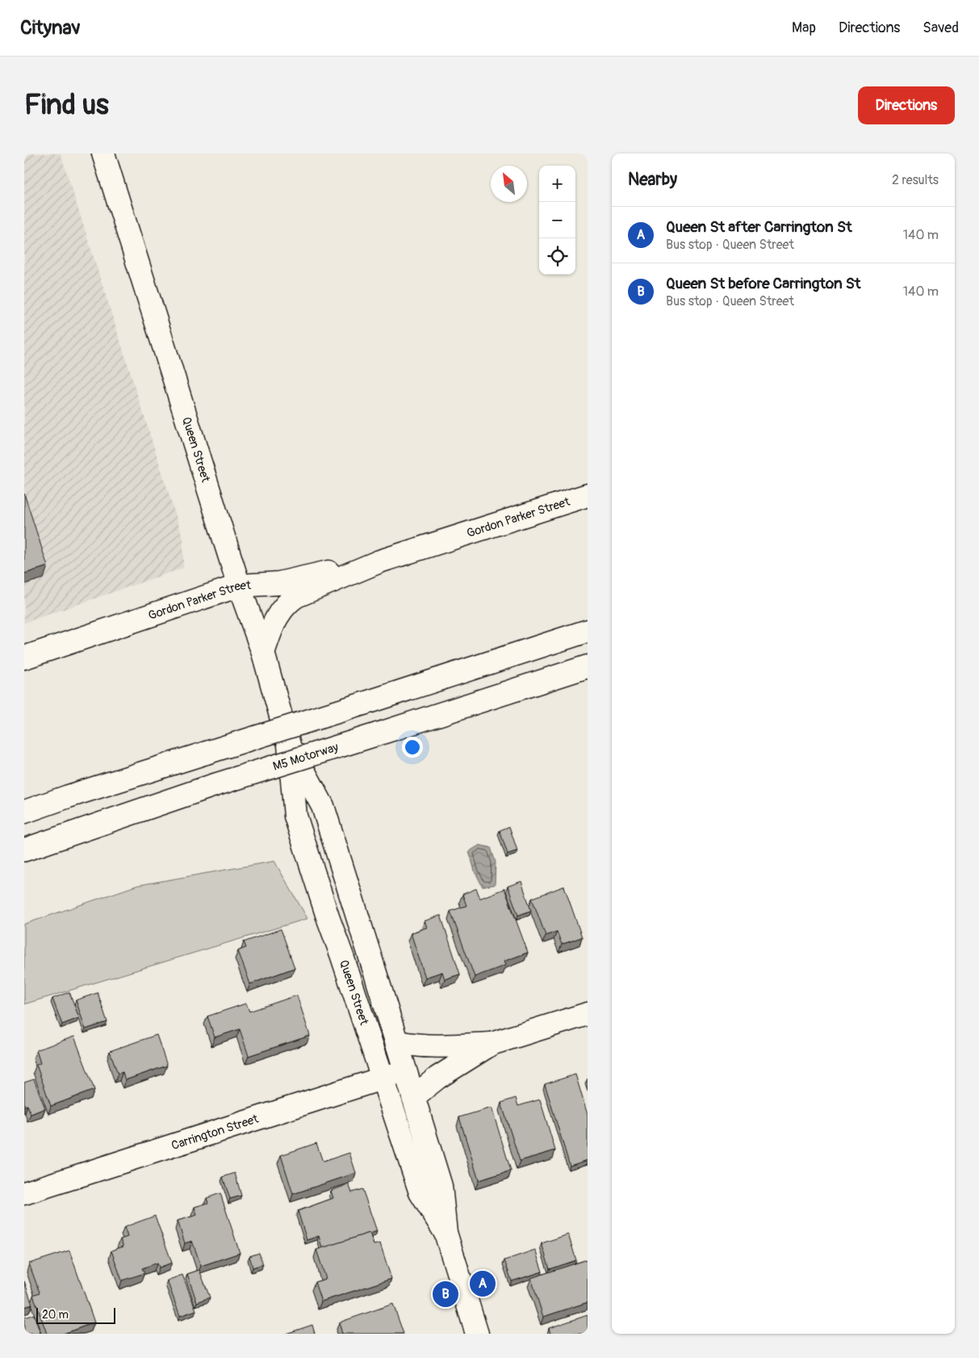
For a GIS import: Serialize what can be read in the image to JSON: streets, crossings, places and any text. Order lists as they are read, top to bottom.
{
  "streets": {
    "main road": [
      "Queen Street",
      "Gordon Parker Street",
      "M5 Motorway",
      "Carrington Street"
    ]
  },
  "crossings": [
    ["Queen Street", "Gordon Parker Street"],
    ["Queen Street", "Carrington Street"]
  ],
  "scale_bar": "20 m",
  "north": "top left",
  "page": {
    "header": "Citynav",
    "nav": ["Map", "Directions", "Saved"],
    "buttons": "Directions",
    "title": "Find us",
    "heading": ["Nearby", "2 results"],
    "map_buttons": ["+", "−"],
    "list": [
      {
        "mark": "A",
        "name": "Queen St after Carrington St",
        "note": "Bus stop · Queen Street",
        "value": "140 m"
      },
      {
        "mark": "B",
        "name": "Queen St before Carrington St",
        "note": "Bus stop · Queen Street",
        "value": "140 m"
      }
    ],
    "pins": ["A", "B"],
    "scale": "20 m"
  }
}
